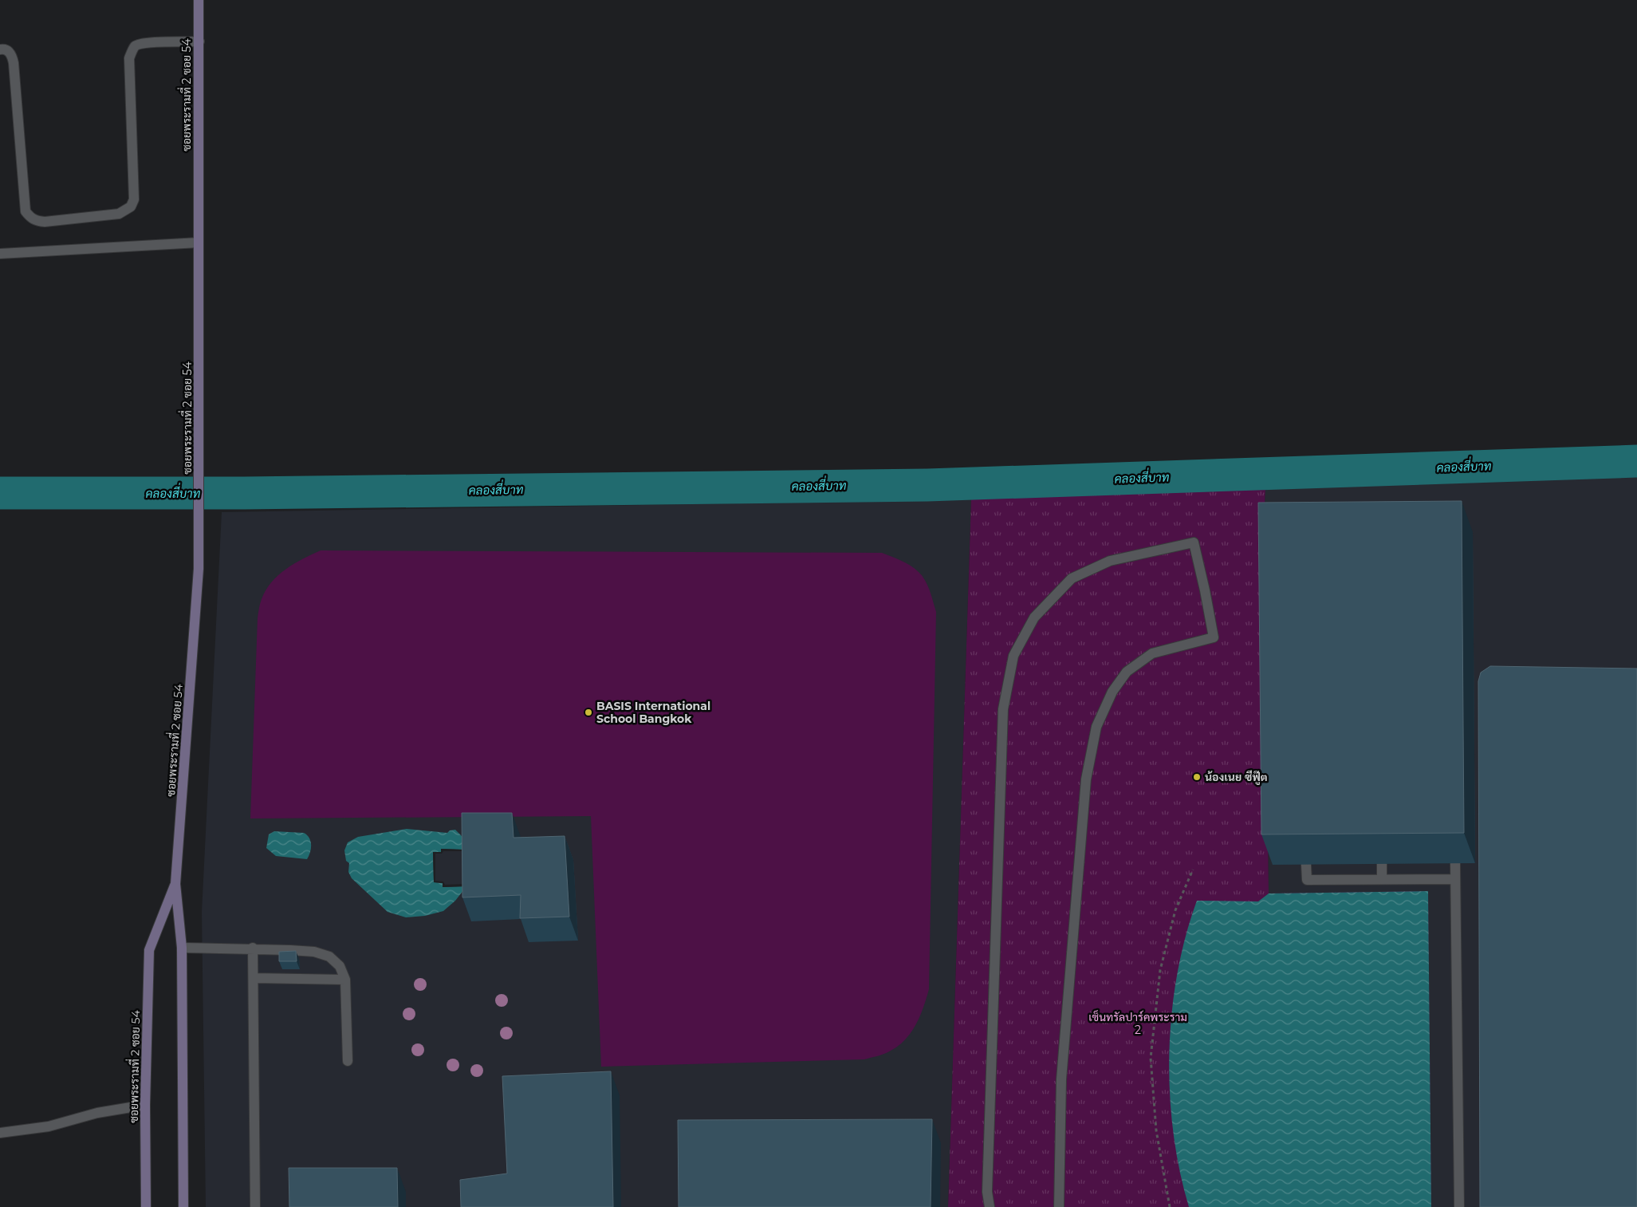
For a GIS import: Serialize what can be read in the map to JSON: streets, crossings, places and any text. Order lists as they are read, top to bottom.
{
  "streets": {
    "street": ["ซอยพระรามที่ 2 ซอย 54"]
  },
  "water": ["คลองสี่บาท"],
  "parks": ["เซ็นทรัลปาร์คพระราม 2"],
  "places": ["BASIS International School Bangkok", "น้องเนย ซีฟู๊ต"]
}
